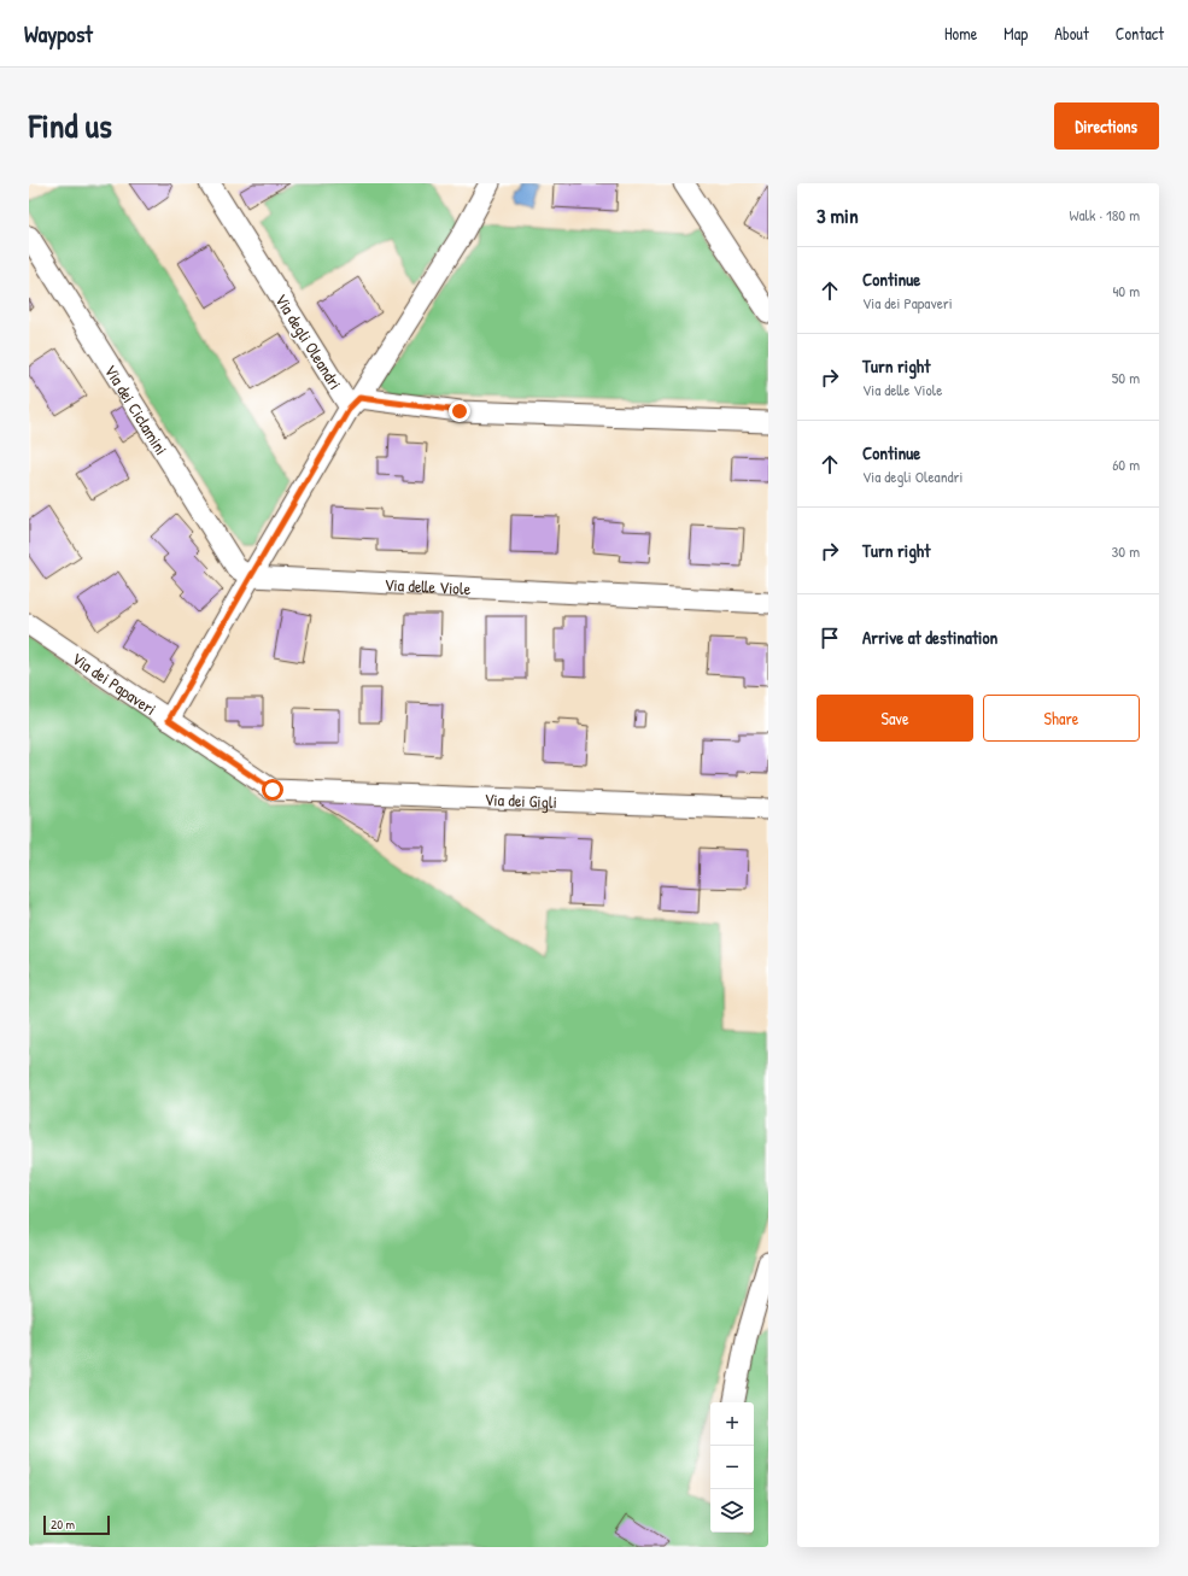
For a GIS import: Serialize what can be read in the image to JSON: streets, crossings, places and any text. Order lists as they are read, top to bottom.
{
  "streets": {
    "street": [
      "Via degli Oleandri",
      "Via dei Ciclamini",
      "Via delle Viole",
      "Via dei Papaveri",
      "Via dei Gigli"
    ]
  },
  "crossings": [
    ["Via degli Oleandri", "Via dei Ciclamini"],
    ["Via degli Oleandri", "Via delle Viole"],
    ["Via dei Ciclamini", "Via delle Viole"],
    ["Via dei Papaveri", "Via dei Gigli"]
  ],
  "scale_bar": "20 m",
  "page": {
    "header": "Waypost",
    "nav": [
      "Home",
      "Map",
      "About",
      "Contact"
    ],
    "title": "Find us",
    "buttons": [
      "Directions",
      ["Save", "Share"]
    ],
    "heading": ["3 min", "Walk · 180 m"],
    "list": [
      ["Continue", "Via dei Papaveri", "40 m"],
      ["Turn right", "Via delle Viole", "50 m"],
      ["Continue", "Via degli Oleandri", "60 m"],
      ["Turn right", "30 m"],
      "Arrive at destination"
    ],
    "map_buttons": ["+", "−"],
    "scale": "20 m"
  }
}
